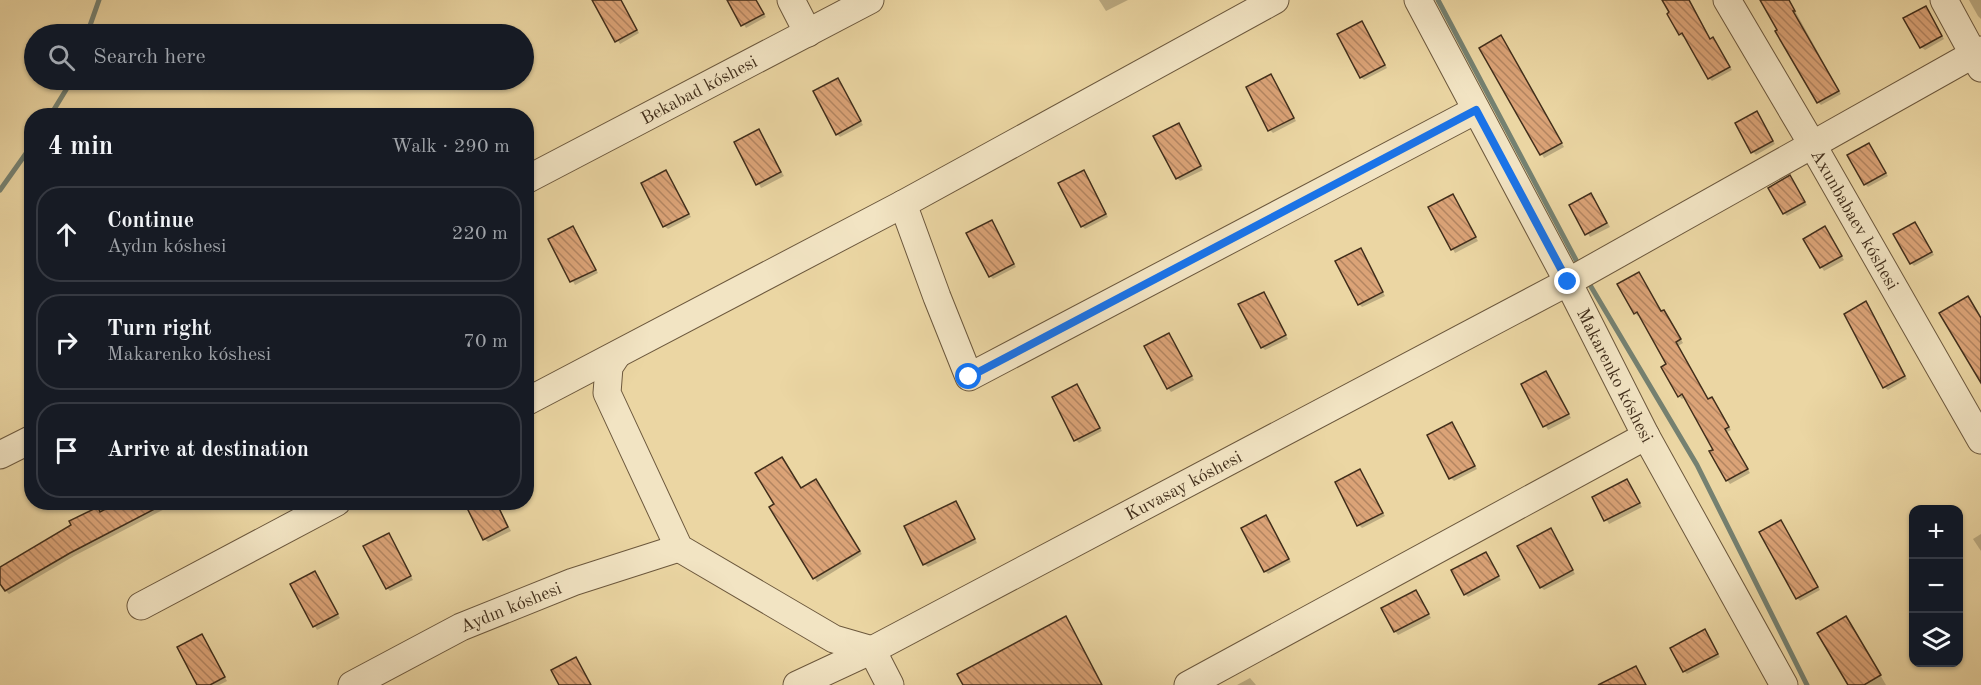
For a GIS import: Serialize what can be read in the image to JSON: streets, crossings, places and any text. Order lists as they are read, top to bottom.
{
  "streets": {
    "street": [
      "Bekabad kóshesi",
      "Axunbabaev kóshesi",
      "Makarenko kóshesi",
      "Kuvasay kóshesi",
      "Aydın kóshesi"
    ]
  },
  "crossings": [
    ["Axunbabaev kóshesi", "Kuvasay kóshesi"],
    ["Makarenko kóshesi", "Kuvasay kóshesi"]
  ],
  "page": {
    "search": "Search here",
    "heading": ["4 min", "Walk · 290 m"],
    "list": [
      ["Continue", "Aydın kóshesi", "220 m"],
      ["Turn right", "Makarenko kóshesi", "70 m"],
      "Arrive at destination"
    ],
    "map_buttons": ["+", "−"]
  }
}
